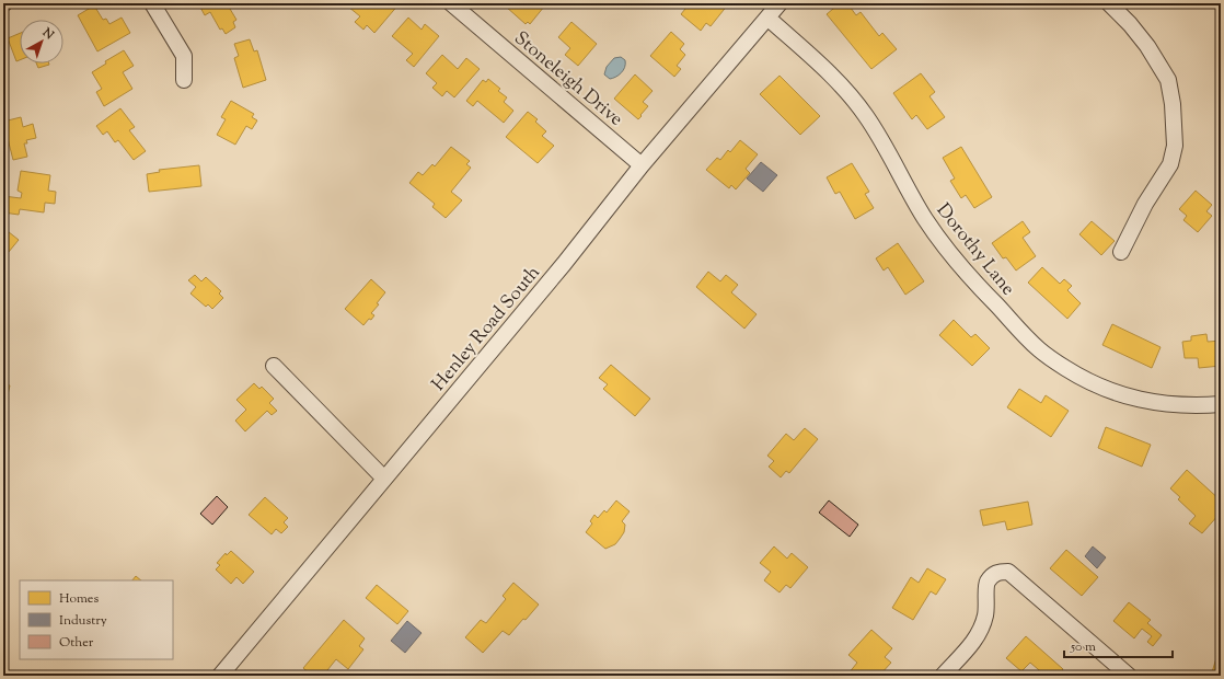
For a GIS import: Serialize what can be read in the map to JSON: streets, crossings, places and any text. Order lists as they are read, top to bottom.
{
  "streets": {
    "street": ["Stoneleigh Drive", "Dorothy Lane", "Henley Road South"]
  },
  "crossings": [
    ["Stoneleigh Drive", "Henley Road South"],
    ["Dorothy Lane", "Henley Road South"]
  ],
  "legend": ["Homes", "Industry", "Other"],
  "scale_bar": "50 m",
  "north": "top right"
}
